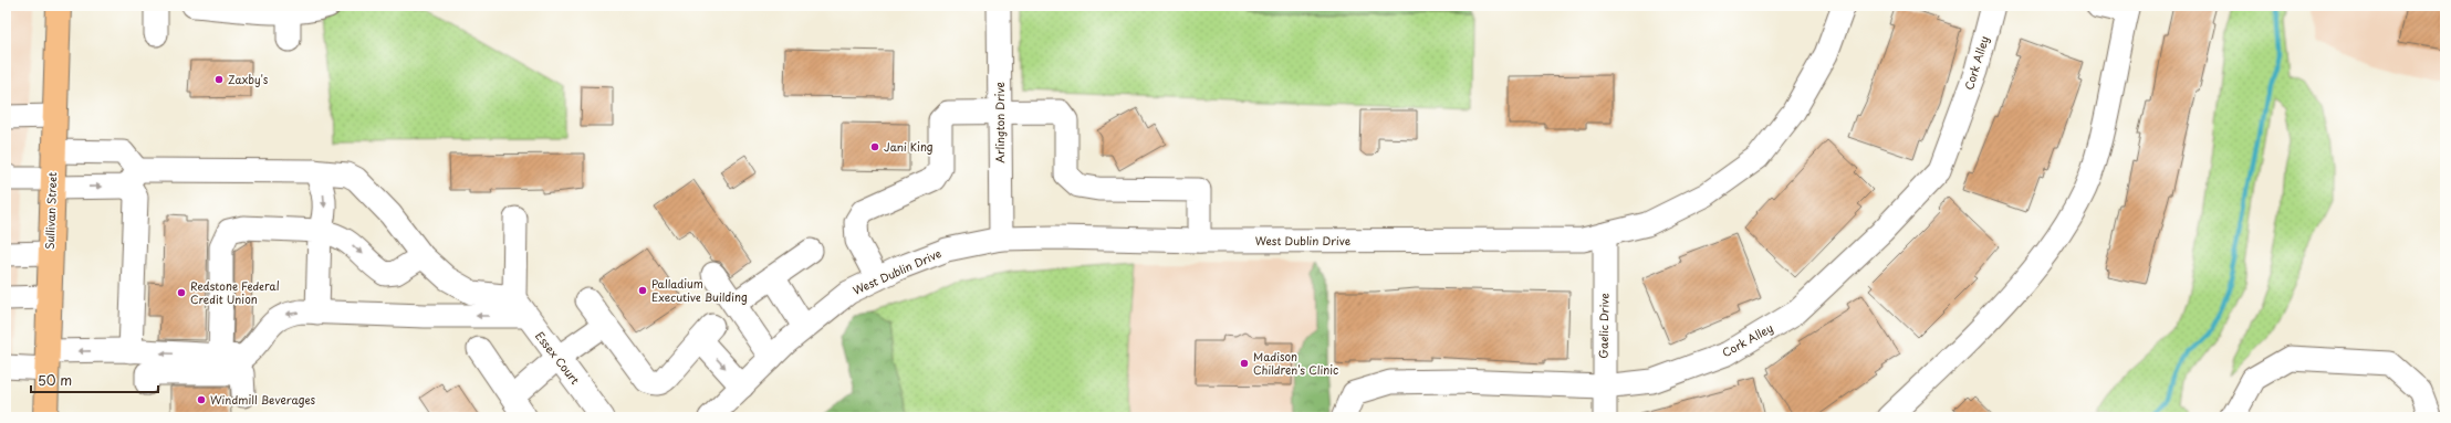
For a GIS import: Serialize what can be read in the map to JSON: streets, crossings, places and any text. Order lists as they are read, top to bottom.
{
  "streets": {
    "main road": ["Sullivan Street"],
    "street": [
      "Cork Alley",
      "Arlington Drive",
      "West Dublin Drive",
      "Gaelic Drive",
      "Essex Court"
    ]
  },
  "crossings": [
    ["Cork Alley", "Gaelic Drive"],
    ["Arlington Drive", "West Dublin Drive"],
    ["West Dublin Drive", "Gaelic Drive"]
  ],
  "places": [
    "Zaxby's",
    "Jani King",
    "Palladium Executive Building",
    "Redstone Federal Credit Union",
    "Madison Children's Clinic",
    "Windmill Beverages"
  ],
  "scale_bar": "50 m"
}
